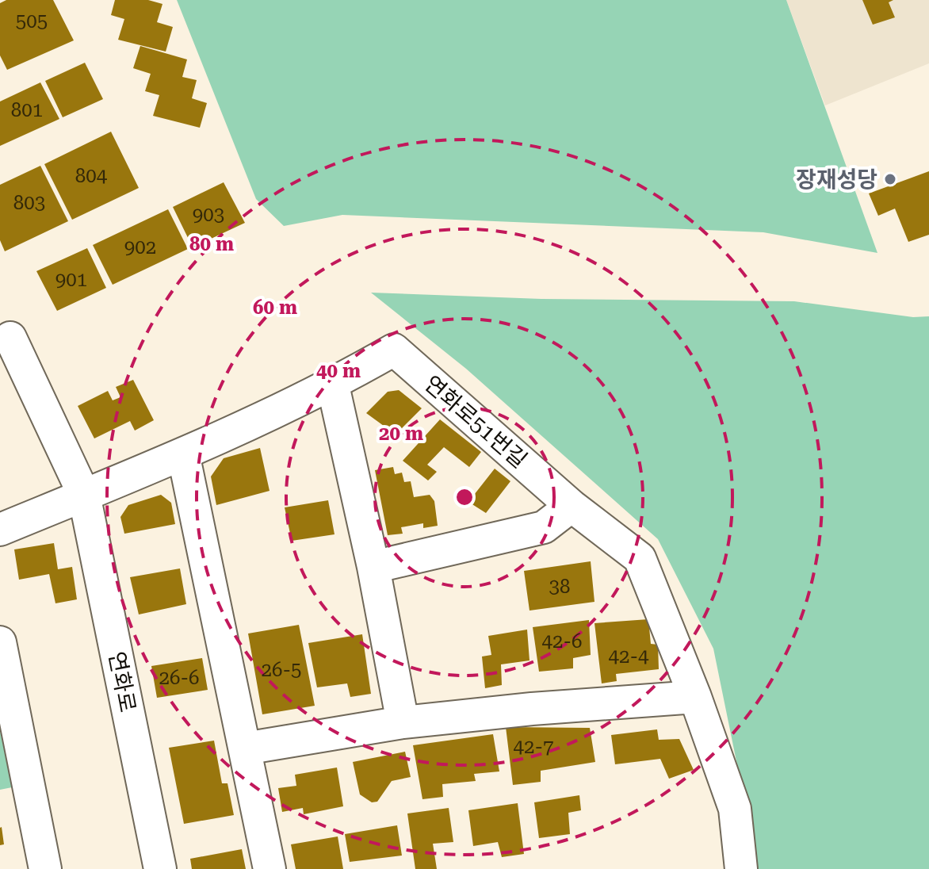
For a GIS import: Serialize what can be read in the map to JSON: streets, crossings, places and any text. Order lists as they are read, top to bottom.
{
  "streets": {
    "street": ["연화로51번길", "연화로"]
  },
  "crossings": [
    ["연화로51번길", "연화로"]
  ],
  "places": ["장재성당"],
  "house_numbers": [
    "505",
    "801",
    "804",
    "803",
    "903",
    "902",
    "901",
    "38",
    "42-6",
    "42-4",
    "26-5",
    "26-6",
    "42-7"
  ],
  "rings": [
    "80 m",
    "60 m",
    "40 m",
    "20 m"
  ]
}
